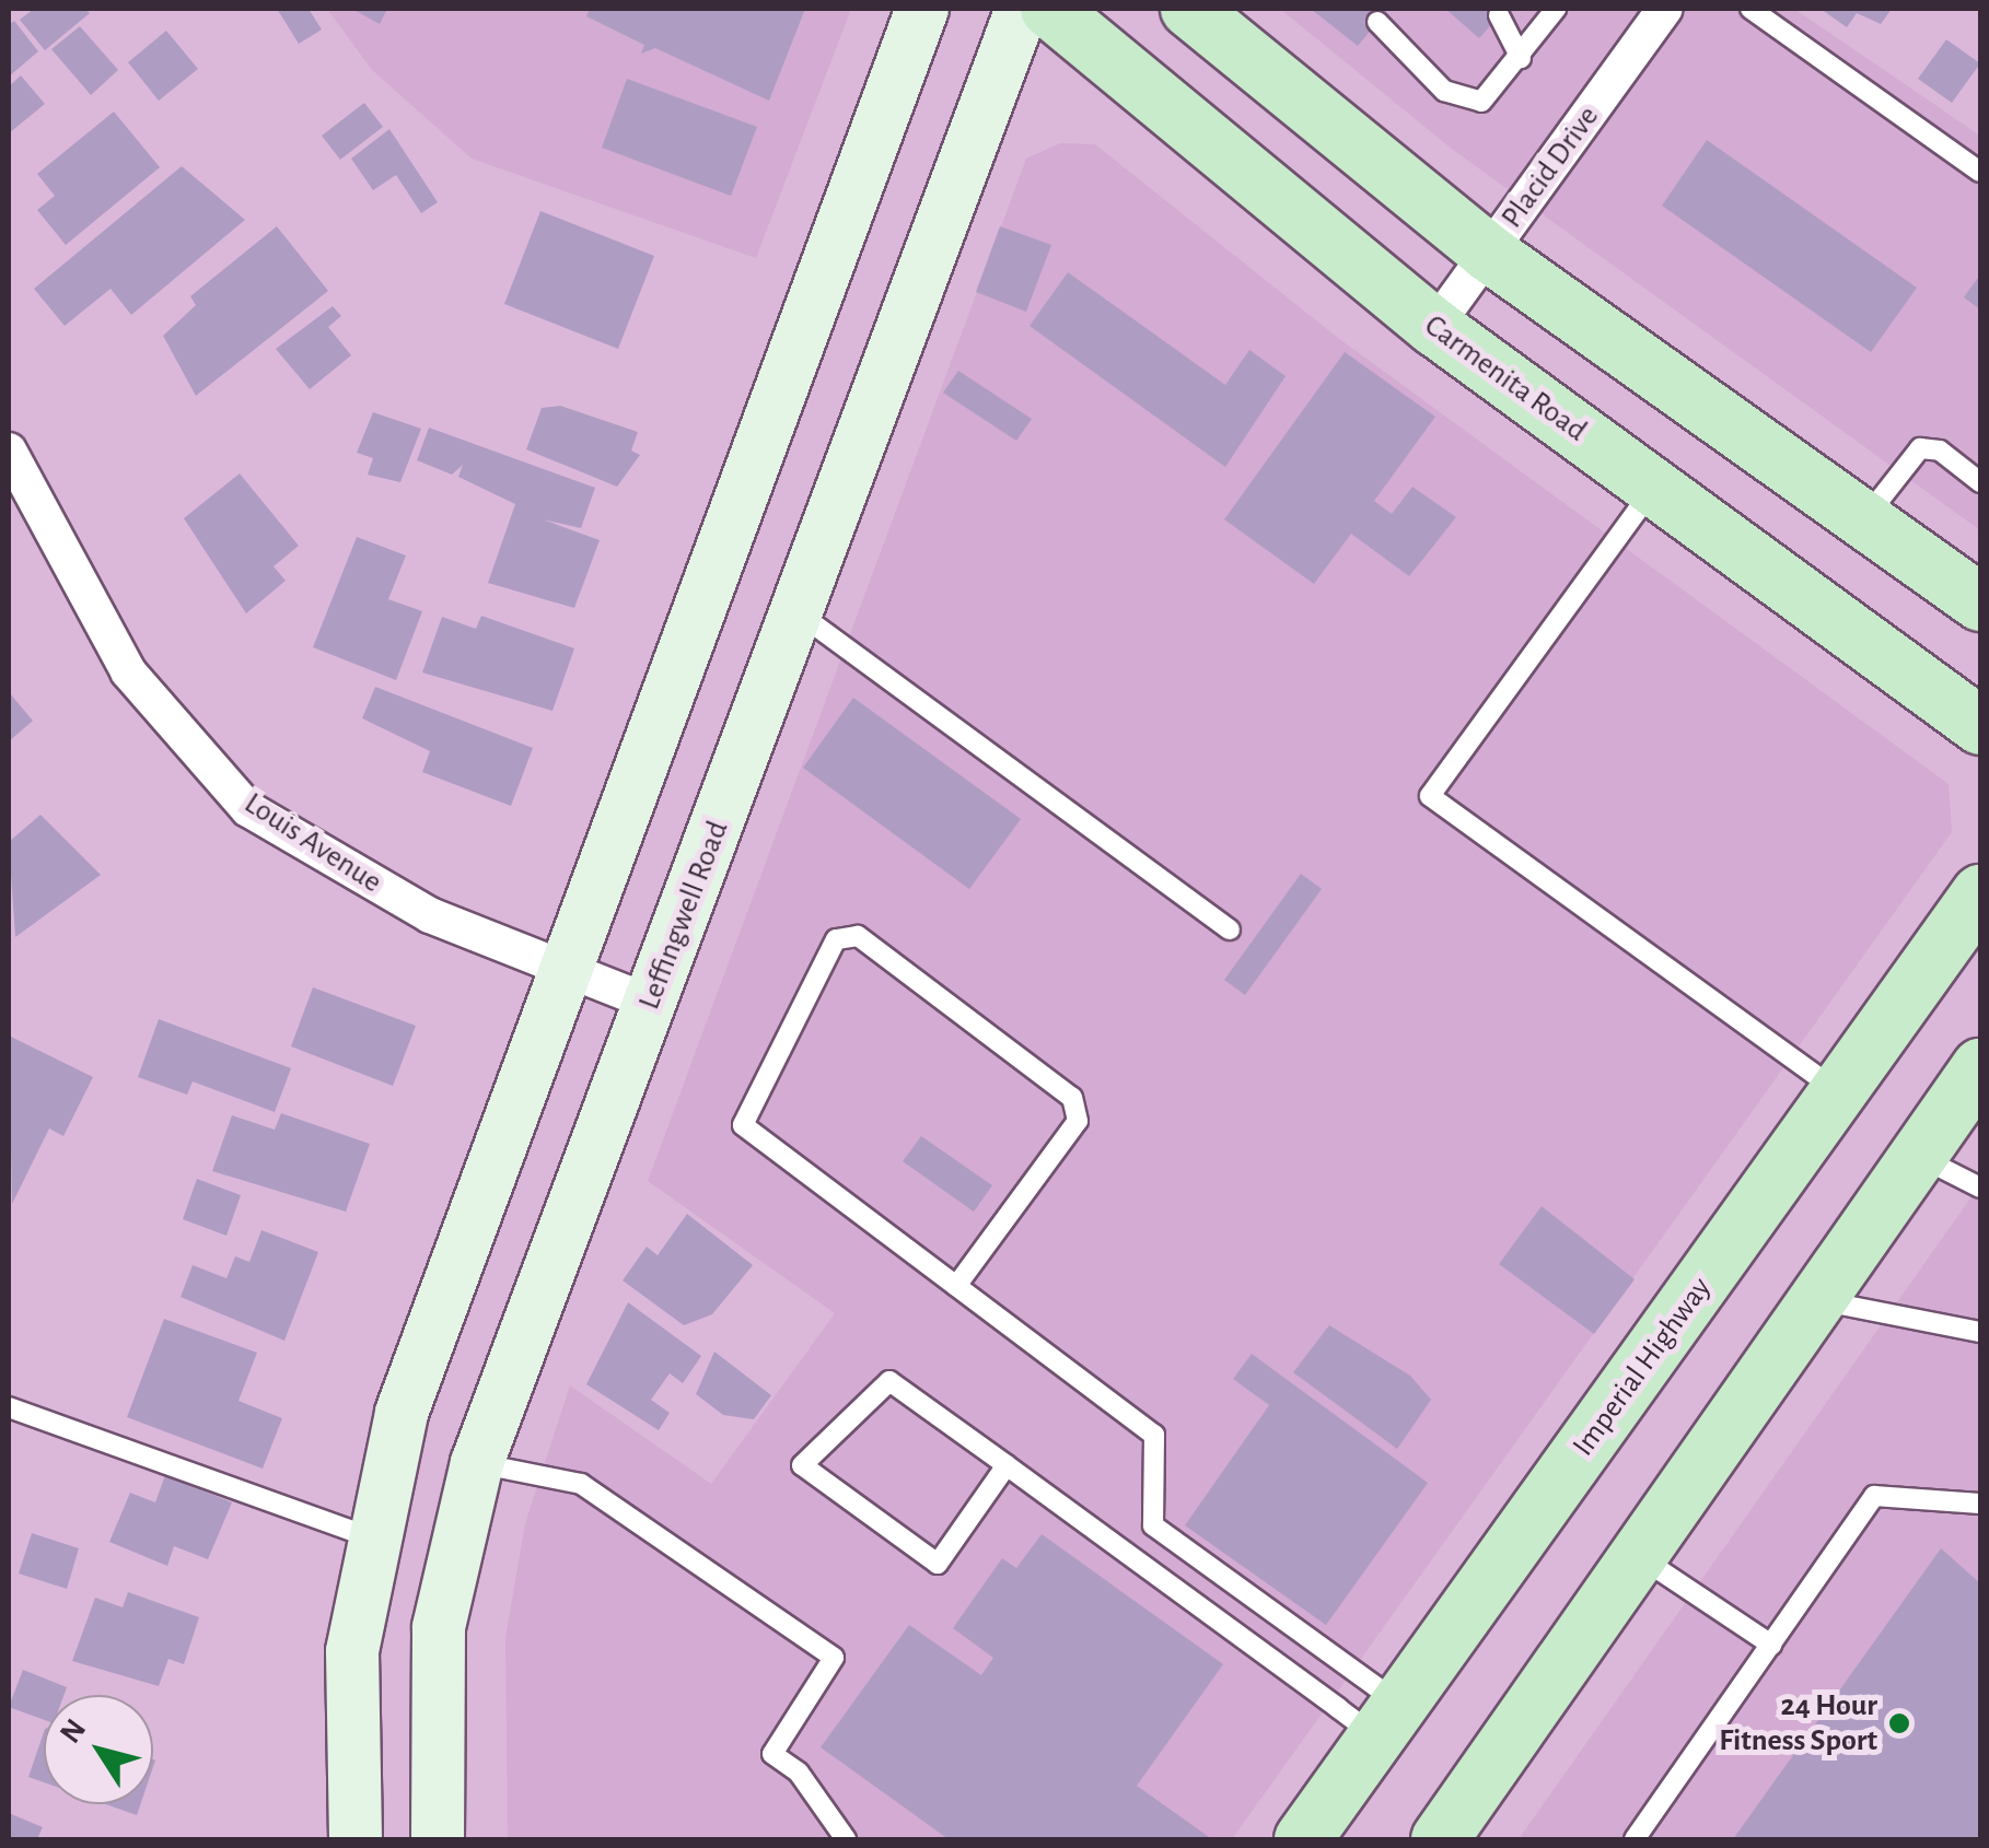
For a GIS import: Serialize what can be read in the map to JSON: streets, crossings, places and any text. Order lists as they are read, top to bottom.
{
  "streets": {
    "main road": ["Carmenita Road", "Leffingwell Road", "Imperial Highway"],
    "street": ["Placid Drive", "Louis Avenue"]
  },
  "crossings": [
    ["Placid Drive", "Carmenita Road"],
    ["Louis Avenue", "Leffingwell Road"]
  ],
  "places": ["24 Hour Fitness Sport"],
  "north": "top left"
}
